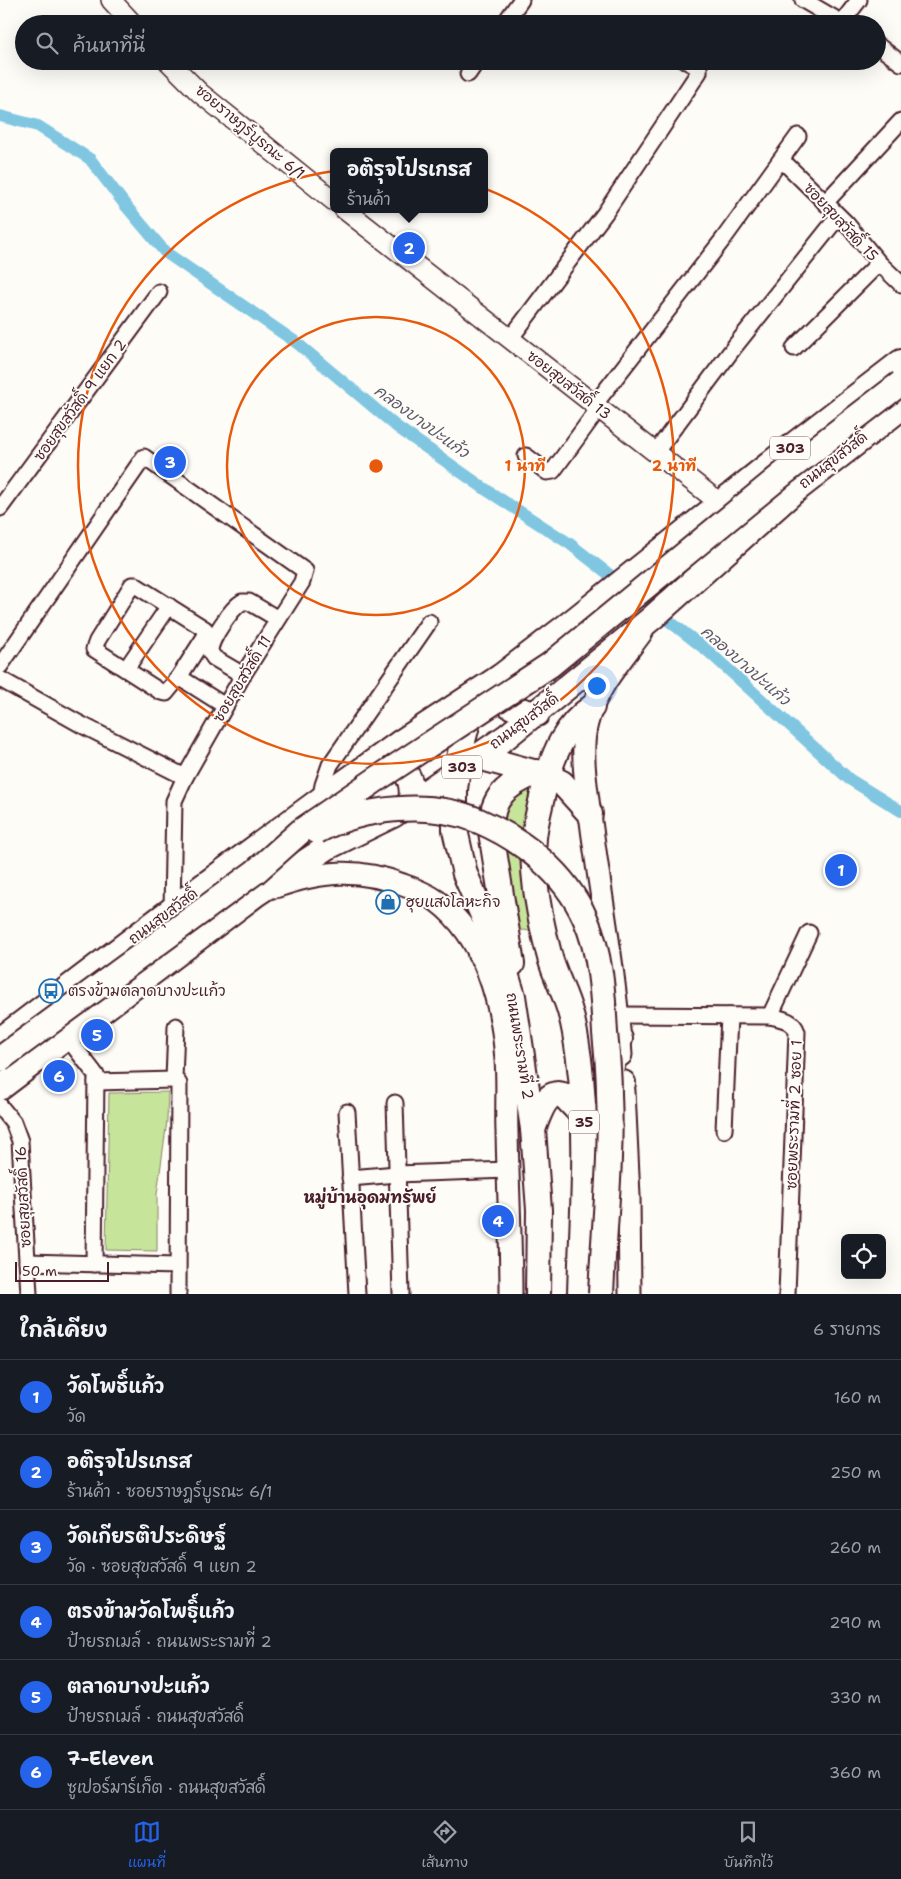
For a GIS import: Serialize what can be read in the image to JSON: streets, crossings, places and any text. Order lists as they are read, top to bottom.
{
  "streets": {
    "main road": [
      "303",
      "ถนนสุขสวัสดิ์",
      "ถนนพระรามที่ 2",
      "35"
    ],
    "street": [
      "ซอยราษฎร์บูรณะ 6/1",
      "ซอยสุขสวัสดิ์ 15",
      "ซอยสุขสวัสดิ์ 13",
      "ซอยสุขสวัสดิ์ 9 แยก 2",
      "ซอยสุขสวัสดิ์ 11",
      "ซอยพระรามที่ 2 ซอย 1",
      "ซอยสุขสวัสดิ์ 16"
    ]
  },
  "crossings": [
    ["ซอยสุขสวัสดิ์ 13", "ถนนสุขสวัสดิ์"],
    ["ถนนสุขสวัสดิ์", "ซอยสุขสวัสดิ์ 11"],
    ["ถนนสุขสวัสดิ์", "ถนนพระรามที่ 2"],
    ["ถนนสุขสวัสดิ์", "35"],
    ["ซอยพระรามที่ 2 ซอย 1", "35"]
  ],
  "districts": ["หมู่บ้านอุดมทรัพย์"],
  "water": ["คลองบางปะแก้ว"],
  "places": {
    "shop": ["ฮุยแสงโลหะกิจ"],
    "bus stop": ["ตรงข้ามตลาดบางปะแก้ว"]
  },
  "scale_bar": "50 m",
  "page": {
    "search": "ค้นหาที่นี่",
    "popup": ["อติรุจโปรเกรส", "ร้านค้า"],
    "pins": [
      "2",
      "3",
      "1",
      "5",
      "6",
      "4"
    ],
    "scale": "50 m",
    "heading": ["ใกล้เคียง", "6 รายการ"],
    "list": [
      {
        "mark": "1",
        "name": "วัดโพธิ์แก้ว",
        "note": "วัด",
        "value": "160 m"
      },
      {
        "mark": "2",
        "name": "อติรุจโปรเกรส",
        "note": "ร้านค้า · ซอยราษฎร์บูรณะ 6/1",
        "value": "250 m"
      },
      {
        "mark": "3",
        "name": "วัดเกียรติประดิษฐ์",
        "note": "วัด · ซอยสุขสวัสดิ์ 9 แยก 2",
        "value": "260 m"
      },
      {
        "mark": "4",
        "name": "ตรงข้ามวัดโพธฺิ์แก้ว",
        "note": "ป้ายรถเมล์ · ถนนพระรามที่ 2",
        "value": "290 m"
      },
      {
        "mark": "5",
        "name": "ตลาดบางปะแก้ว",
        "note": "ป้ายรถเมล์ · ถนนสุขสวัสดิ์",
        "value": "330 m"
      },
      {
        "mark": "6",
        "name": "7-Eleven",
        "note": "ซูเปอร์มาร์เก็ต · ถนนสุขสวัสดิ์",
        "value": "360 m"
      }
    ],
    "nav": ["แผนที่", "เส้นทาง", "บันทึกไว้"]
  },
  "rings": ["1 นาที", "2 นาที"]
}
